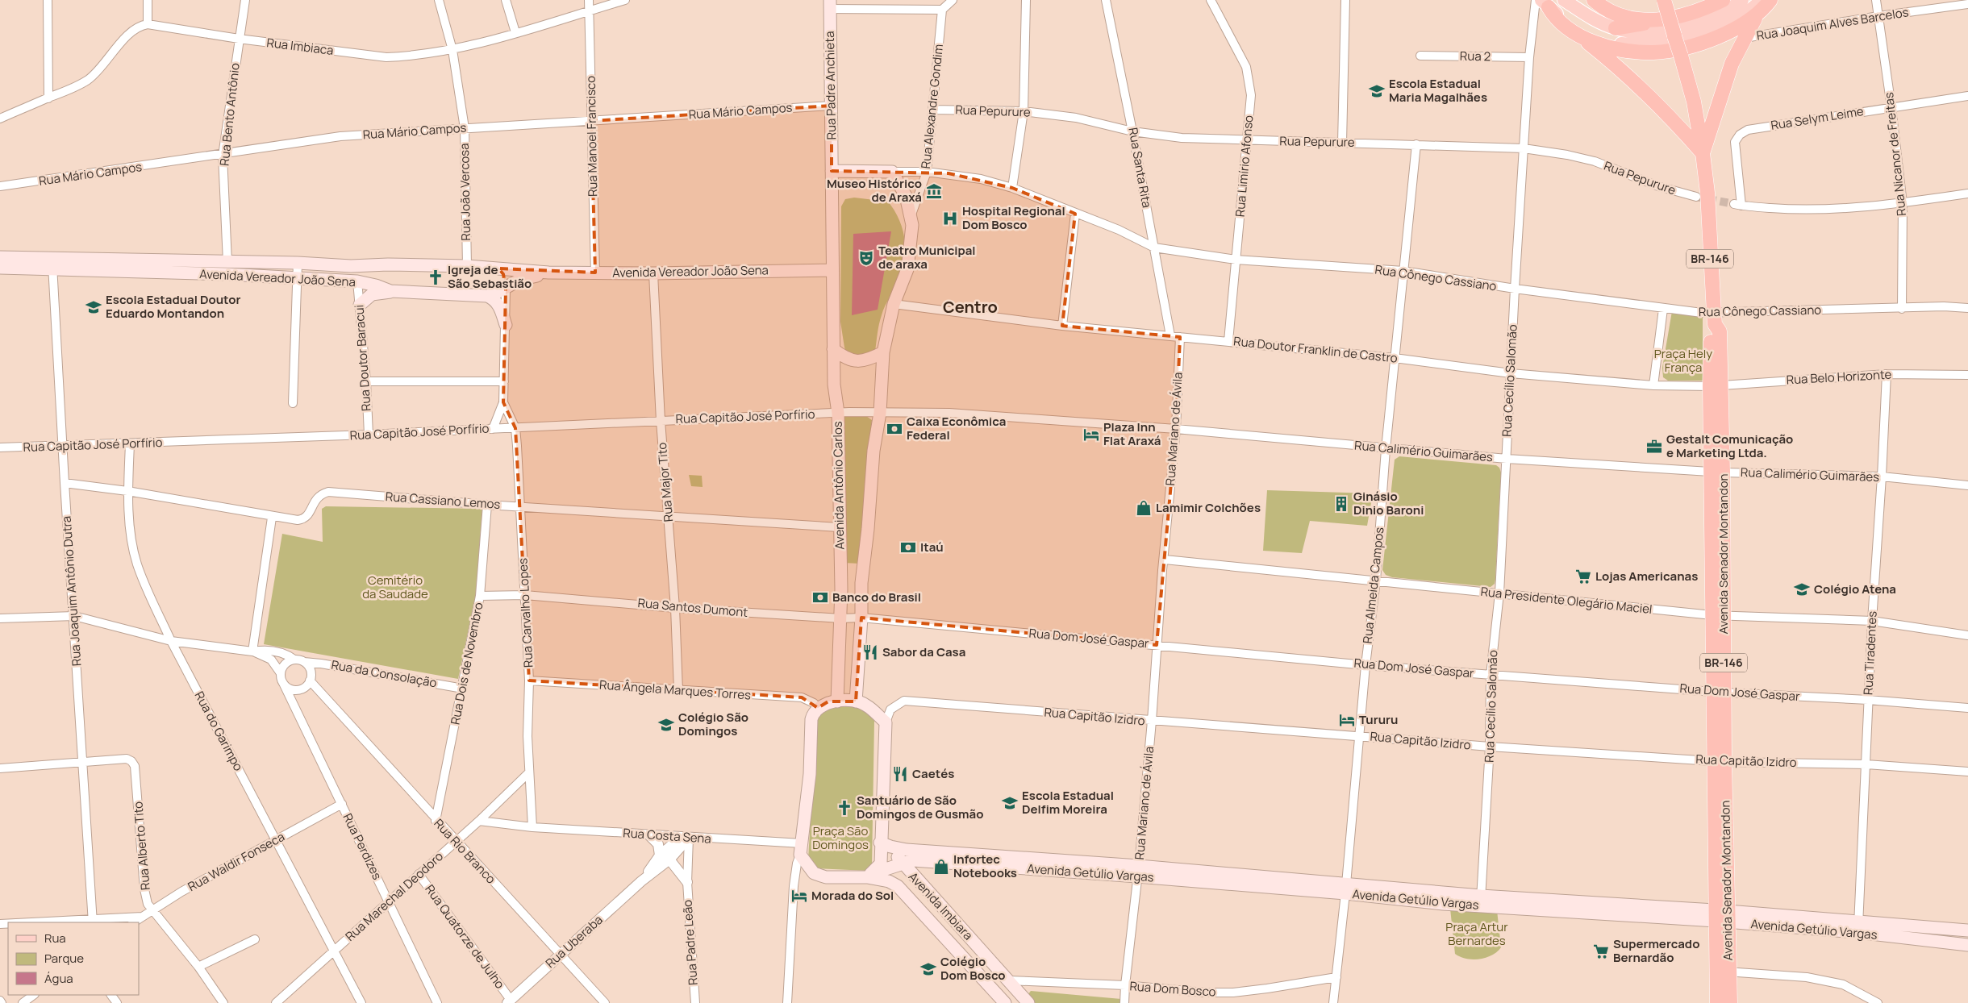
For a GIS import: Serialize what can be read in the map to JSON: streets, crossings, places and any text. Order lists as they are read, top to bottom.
{
  "streets": {
    "highway": ["BR-146", "Avenida Senador Montandon"],
    "main road": [
      "Rua Padre Anchieta",
      "Avenida Vereador João Sena",
      "Avenida Antônio Carlos",
      "Avenida Getúlio Vargas",
      "Avenida Imbiara"
    ],
    "street": [
      "Rua Joaquim Alves Barcelos",
      "Rua Imbiaca",
      "Rua 2",
      "Rua Alexandre Gondim",
      "Rua Mário Campos",
      "Rua Pepurure",
      "Rua Bento Antônio",
      "Rua Selym Leime",
      "Rua Manoel Francisco",
      "Rua Nicanor de Freitas",
      "Rua Limírio Afonso",
      "Rua Santa Rita",
      "Rua João Vercosa",
      "Rua Cônego Cassiano",
      "Rua Doutor Franklin de Castro",
      "Rua Doutor Baracui",
      "Rua Belo Horizonte",
      "Rua Cecílio Salomão",
      "Rua Capitão José Porfírio",
      "Rua Mariano de Ávila",
      "Rua Calimério Guimarães",
      "Rua Major Tito",
      "Rua Cassiano Lemos",
      "Rua Almeida Campos",
      "Rua Joaquim Antônio Dutra",
      "Rua Presidente Olegário Maciel",
      "Rua Santos Dumont",
      "Rua Carvalho Lopes",
      "Rua Dom José Gaspar",
      "Rua Tiradentes",
      "Rua Dois de Novembro",
      "Rua da Consolação",
      "Rua Ângela Marques Torres",
      "Rua Capitão Izidro",
      "Rua do Garimpo",
      "Rua Costa Sena",
      "Rua Alberto Tito",
      "Rua Perdizes",
      "Rua Rio Branco",
      "Rua Waldir Fonseca",
      "Rua Marechal Deodoro",
      "Rua Quatorze de Julho",
      "Rua Uberaba",
      "Rua Padre Leão",
      "Rua Dom Bosco"
    ]
  },
  "crossings": [
    ["Rua Joaquim Alves Barcelos", "Rua Nicanor de Freitas"],
    ["Rua Imbiaca", "Rua Bento Antônio"],
    ["Rua Imbiaca", "Rua Manoel Francisco"],
    ["Rua Imbiaca", "Rua João Vercosa"],
    ["Rua 2", "Rua Cecílio Salomão"],
    ["Rua Padre Anchieta", "Rua Mário Campos"],
    ["Rua Padre Anchieta", "Avenida Vereador João Sena"],
    ["Rua Padre Anchieta", "Avenida Antônio Carlos"],
    ["Rua Alexandre Gondim", "Rua Pepurure"],
    ["Rua Alexandre Gondim", "Rua Cônego Cassiano"],
    ["Rua Alexandre Gondim", "Avenida Antônio Carlos"],
    ["Rua Mário Campos", "Rua Bento Antônio"],
    ["Rua Mário Campos", "Rua Manoel Francisco"],
    ["Rua Mário Campos", "Rua João Vercosa"],
    ["Rua Pepurure", "Rua Limírio Afonso"],
    ["Rua Pepurure", "Rua Santa Rita"],
    ["Rua Pepurure", "Rua Cecílio Salomão"],
    ["Rua Pepurure", "Rua Almeida Campos"],
    ["Rua Bento Antônio", "Avenida Vereador João Sena"],
    ["Rua Selym Leime", "Rua Nicanor de Freitas"],
    ["Rua Manoel Francisco", "Avenida Vereador João Sena"],
    ["Rua Nicanor de Freitas", "Rua Cônego Cassiano"],
    ["Rua Limírio Afonso", "Rua Cônego Cassiano"],
    ["Rua Limírio Afonso", "Rua Doutor Franklin de Castro"],
    ["Rua Santa Rita", "Rua Cônego Cassiano"],
    ["Rua Santa Rita", "Rua Doutor Franklin de Castro"],
    ["Rua João Vercosa", "Avenida Vereador João Sena"],
    ["Avenida Vereador João Sena", "Rua Doutor Baracui"],
    ["Avenida Vereador João Sena", "Rua Major Tito"],
    ["Avenida Vereador João Sena", "Avenida Antônio Carlos"],
    ["Avenida Vereador João Sena", "Rua Joaquim Antônio Dutra"],
    ["Avenida Vereador João Sena", "Rua Carvalho Lopes"],
    ["Rua Cônego Cassiano", "Rua Cecílio Salomão"],
    ["Rua Cônego Cassiano", "Avenida Antônio Carlos"],
    ["Rua Cônego Cassiano", "Avenida Senador Montandon"],
    ["Rua Cônego Cassiano", "Rua Almeida Campos"],
    ["Rua Doutor Franklin de Castro", "Rua Belo Horizonte"],
    ["Rua Doutor Franklin de Castro", "Rua Cecílio Salomão"],
    ["Rua Doutor Franklin de Castro", "Rua Mariano de Ávila"],
    ["Rua Doutor Franklin de Castro", "Avenida Antônio Carlos"],
    ["Rua Doutor Franklin de Castro", "Avenida Senador Montandon"],
    ["Rua Doutor Franklin de Castro", "Rua Almeida Campos"],
    ["Rua Doutor Baracui", "Rua Capitão José Porfírio"],
    ["Rua Belo Horizonte", "Avenida Senador Montandon"],
    ["Rua Belo Horizonte", "Rua Tiradentes"],
    ["Rua Cecílio Salomão", "Rua Calimério Guimarães"],
    ["Rua Cecílio Salomão", "Rua Presidente Olegário Maciel"],
    ["Rua Cecílio Salomão", "Rua Dom José Gaspar"],
    ["Rua Cecílio Salomão", "Rua Capitão Izidro"],
    ["Rua Cecílio Salomão", "Avenida Getúlio Vargas"],
    ["Rua Capitão José Porfírio", "Rua Calimério Guimarães"],
    ["Rua Capitão José Porfírio", "Rua Major Tito"],
    ["Rua Capitão José Porfírio", "Avenida Antônio Carlos"],
    ["Rua Capitão José Porfírio", "Rua Joaquim Antônio Dutra"],
    ["Rua Capitão José Porfírio", "Rua Carvalho Lopes"],
    ["Rua Capitão José Porfírio", "Rua do Garimpo"],
    ["Rua Mariano de Ávila", "Rua Calimério Guimarães"],
    ["Rua Mariano de Ávila", "Rua Presidente Olegário Maciel"],
    ["Rua Mariano de Ávila", "Rua Dom José Gaspar"],
    ["Rua Mariano de Ávila", "Rua Capitão Izidro"],
    ["Rua Mariano de Ávila", "Avenida Getúlio Vargas"],
    ["Rua Mariano de Ávila", "Rua Dom Bosco"],
    ["Rua Calimério Guimarães", "Avenida Antônio Carlos"],
    ["Rua Calimério Guimarães", "Avenida Senador Montandon"],
    ["Rua Calimério Guimarães", "Rua Almeida Campos"],
    ["Rua Calimério Guimarães", "Rua Tiradentes"],
    ["Rua Major Tito", "Rua Cassiano Lemos"],
    ["Rua Major Tito", "Rua Santos Dumont"],
    ["Rua Major Tito", "Rua Ângela Marques Torres"],
    ["Avenida Antônio Carlos", "Rua Cassiano Lemos"],
    ["Avenida Antônio Carlos", "Rua Santos Dumont"],
    ["Avenida Antônio Carlos", "Rua Dom José Gaspar"],
    ["Rua Cassiano Lemos", "Rua Joaquim Antônio Dutra"],
    ["Rua Cassiano Lemos", "Rua Carvalho Lopes"],
    ["Rua Cassiano Lemos", "Rua Dois de Novembro"],
    ["Rua Cassiano Lemos", "Rua do Garimpo"],
    ["Avenida Senador Montandon", "Rua Presidente Olegário Maciel"],
    ["Avenida Senador Montandon", "Rua Dom José Gaspar"],
    ["Avenida Senador Montandon", "Rua Capitão Izidro"],
    ["Avenida Senador Montandon", "Avenida Getúlio Vargas"],
    ["Rua Almeida Campos", "Rua Presidente Olegário Maciel"],
    ["Rua Almeida Campos", "Rua Dom José Gaspar"],
    ["Rua Almeida Campos", "Rua Capitão Izidro"],
    ["Rua Almeida Campos", "Avenida Getúlio Vargas"],
    ["Rua Almeida Campos", "Rua Dom Bosco"],
    ["Rua Joaquim Antônio Dutra", "Rua Alberto Tito"],
    ["Rua Presidente Olegário Maciel", "Rua Tiradentes"],
    ["Rua Santos Dumont", "Rua Carvalho Lopes"],
    ["Rua Santos Dumont", "Rua Dom José Gaspar"],
    ["Rua Santos Dumont", "Rua Dois de Novembro"],
    ["Rua Carvalho Lopes", "Rua Ângela Marques Torres"],
    ["Rua Carvalho Lopes", "Rua Costa Sena"],
    ["Rua Carvalho Lopes", "Rua Marechal Deodoro"],
    ["Rua Dom José Gaspar", "Rua Tiradentes"],
    ["Rua Tiradentes", "Rua Capitão Izidro"],
    ["Rua Tiradentes", "Avenida Getúlio Vargas"],
    ["Rua Dois de Novembro", "Rua da Consolação"],
    ["Rua Dois de Novembro", "Rua Rio Branco"],
    ["Rua da Consolação", "Rua Perdizes"],
    ["Rua da Consolação", "Rua Rio Branco"],
    ["Rua do Garimpo", "Rua Waldir Fonseca"],
    ["Rua do Garimpo", "Rua Marechal Deodoro"],
    ["Rua Costa Sena", "Rua Marechal Deodoro"],
    ["Rua Costa Sena", "Rua Uberaba"],
    ["Rua Costa Sena", "Rua Padre Leão"],
    ["Rua Alberto Tito", "Rua Waldir Fonseca"],
    ["Rua Perdizes", "Rua Rio Branco"],
    ["Rua Perdizes", "Rua Waldir Fonseca"],
    ["Rua Perdizes", "Rua Marechal Deodoro"],
    ["Rua Rio Branco", "Rua Marechal Deodoro"],
    ["Rua Rio Branco", "Rua Uberaba"],
    ["Avenida Getúlio Vargas", "Avenida Imbiara"],
    ["Rua Marechal Deodoro", "Rua Quatorze de Julho"],
    ["Avenida Imbiara", "Rua Dom Bosco"],
    ["Rua Quatorze de Julho", "Rua Uberaba"],
    ["Rua Uberaba", "Rua Padre Leão"]
  ],
  "districts": ["Centro"],
  "parks": [
    "Praça Hely França",
    "Cemitério da Saudade",
    "Praça São Domingos",
    "Praça Artur Bernardes"
  ],
  "places": {
    "school or university": [
      "Escola Estadual Maria Magalhães",
      "Escola Estadual Doutor Eduardo Montandon",
      "Colégio Atena",
      "Colégio São Domingos",
      "Escola Estadual Delfim Moreira",
      "Colégio Dom Bosco"
    ],
    "museum": ["Museo Histórico de Araxá"],
    "hospital": ["Hospital Regional Dom Bosco"],
    "theatre": ["Teatro Municipal de araxa"],
    "church": ["Igreja de São Sebastião", "Santuário de São Domingos de Gusmão"],
    "bank": ["Caixa Econômica Federal", "Itaú", "Banco do Brasil"],
    "hotel": ["Plaza Inn Flat Araxá", "Tururu", "Morada do Sol"],
    "office": ["Gestalt Comunicação e Marketing Ltda."],
    "building": ["Ginásio Dinio Baroni"],
    "shop": ["Lamimir Colchões", "Infortec Notebooks"],
    "supermarket": ["Lojas Americanas", "Supermercado Bernardão"],
    "restaurant": ["Sabor da Casa", "Caetés"]
  },
  "legend": ["Rua", "Parque", "Água"]
}
